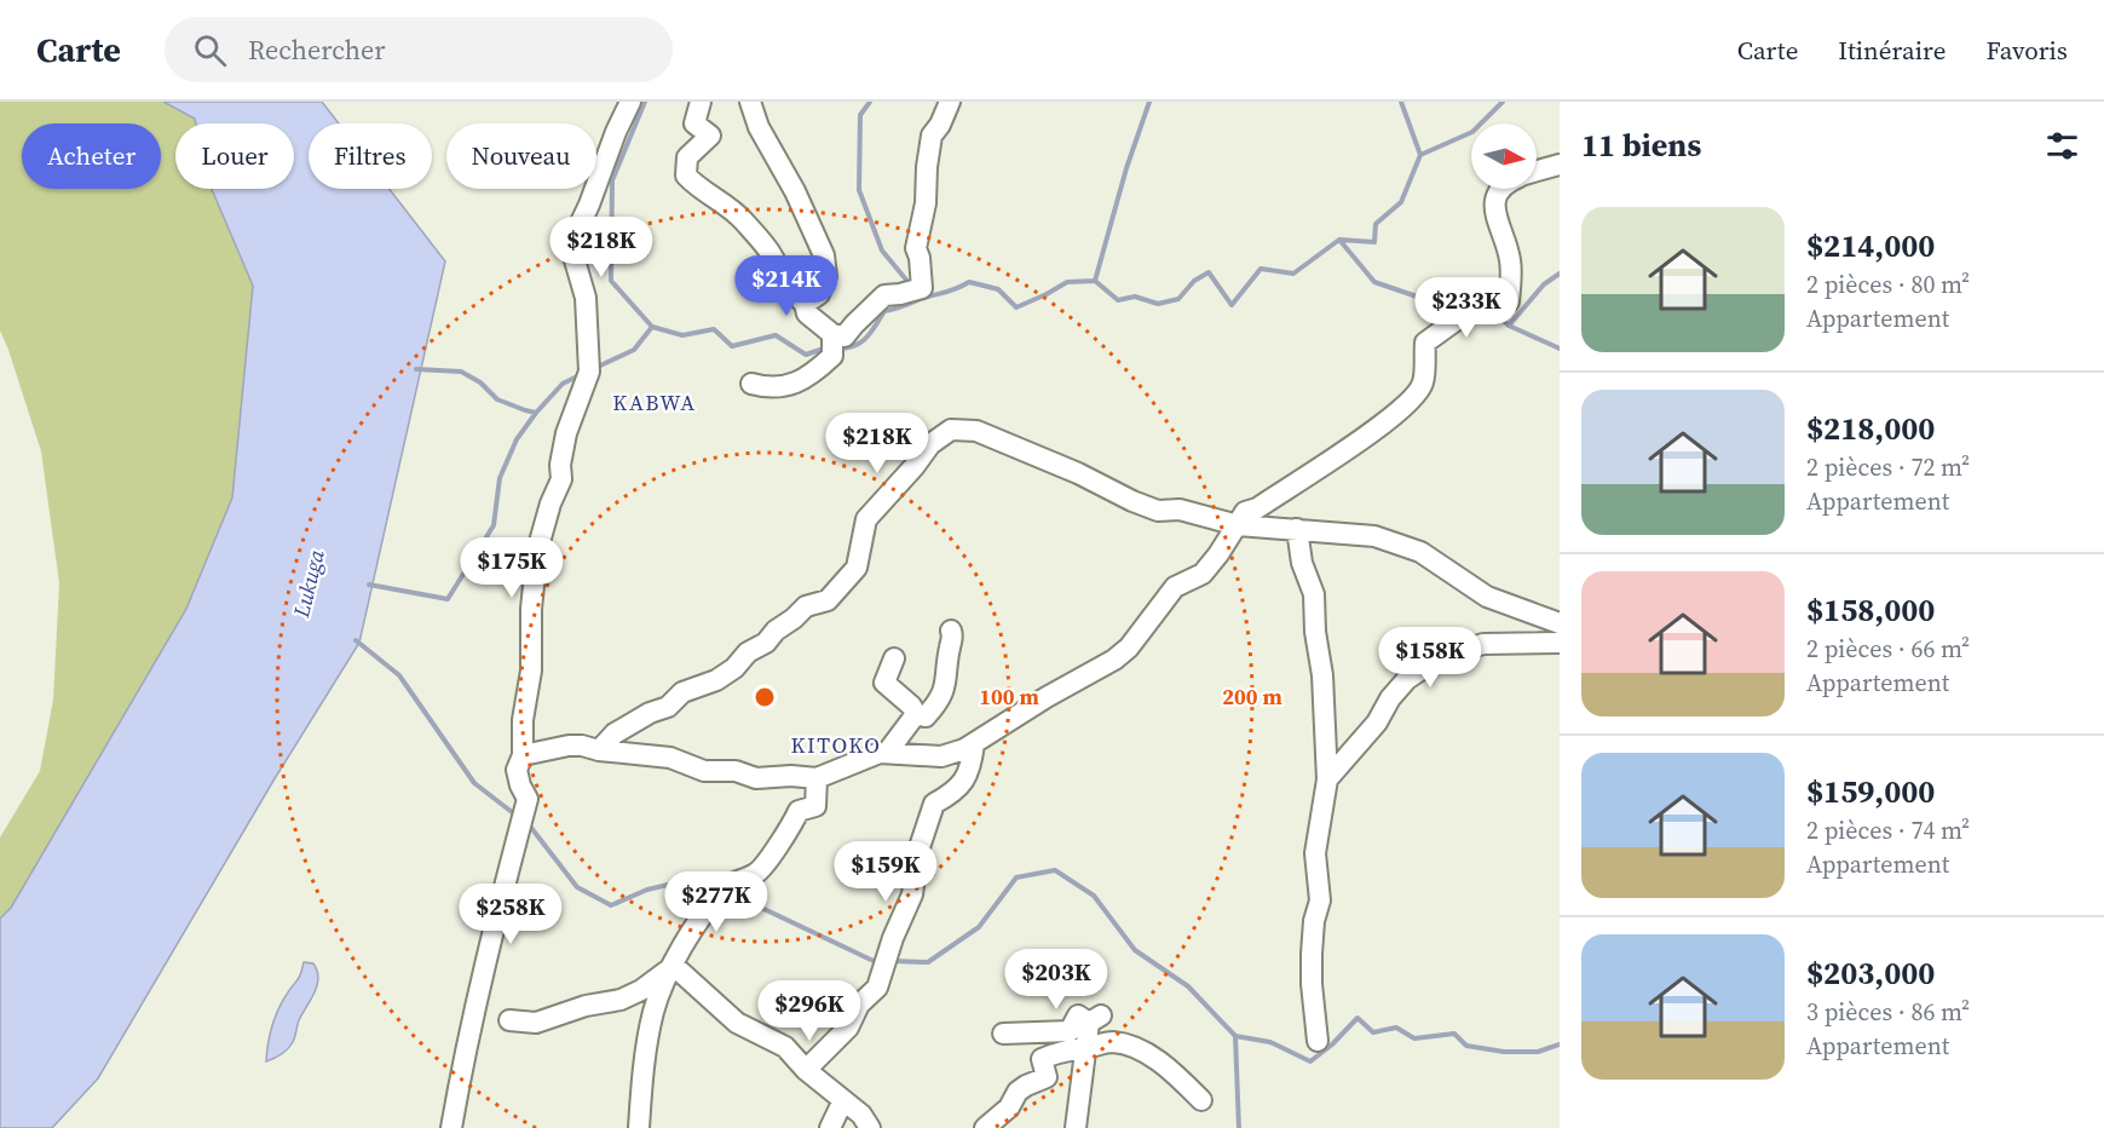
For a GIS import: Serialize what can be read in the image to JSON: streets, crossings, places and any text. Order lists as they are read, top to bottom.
{
  "districts": ["KABWA", "KITOKO"],
  "water": ["Lukuga"],
  "north": "right",
  "page": {
    "header": "Carte",
    "search": "Rechercher",
    "nav": ["Carte", "Itinéraire", "Favoris"],
    "heading": "11 biens",
    "chip": [
      "Acheter",
      "Louer",
      "Filtres",
      "Nouveau"
    ],
    "list": [
      {
        "name": "$214,000",
        "note": "2 pièces · 80 m² · Appartement"
      },
      {
        "name": "$218,000",
        "note": "2 pièces · 72 m² · Appartement"
      },
      {
        "name": "$158,000",
        "note": "2 pièces · 66 m² · Appartement"
      },
      {
        "name": "$159,000",
        "note": "2 pièces · 74 m² · Appartement"
      },
      {
        "name": "$203,000",
        "note": "3 pièces · 86 m² · Appartement"
      }
    ],
    "price": [
      "$218K",
      "$214K",
      "$233K",
      "$218K",
      "$175K",
      "$158K",
      "$159K",
      "$277K",
      "$258K",
      "$203K",
      "$296K"
    ]
  },
  "rings": ["100 m", "200 m"]
}
